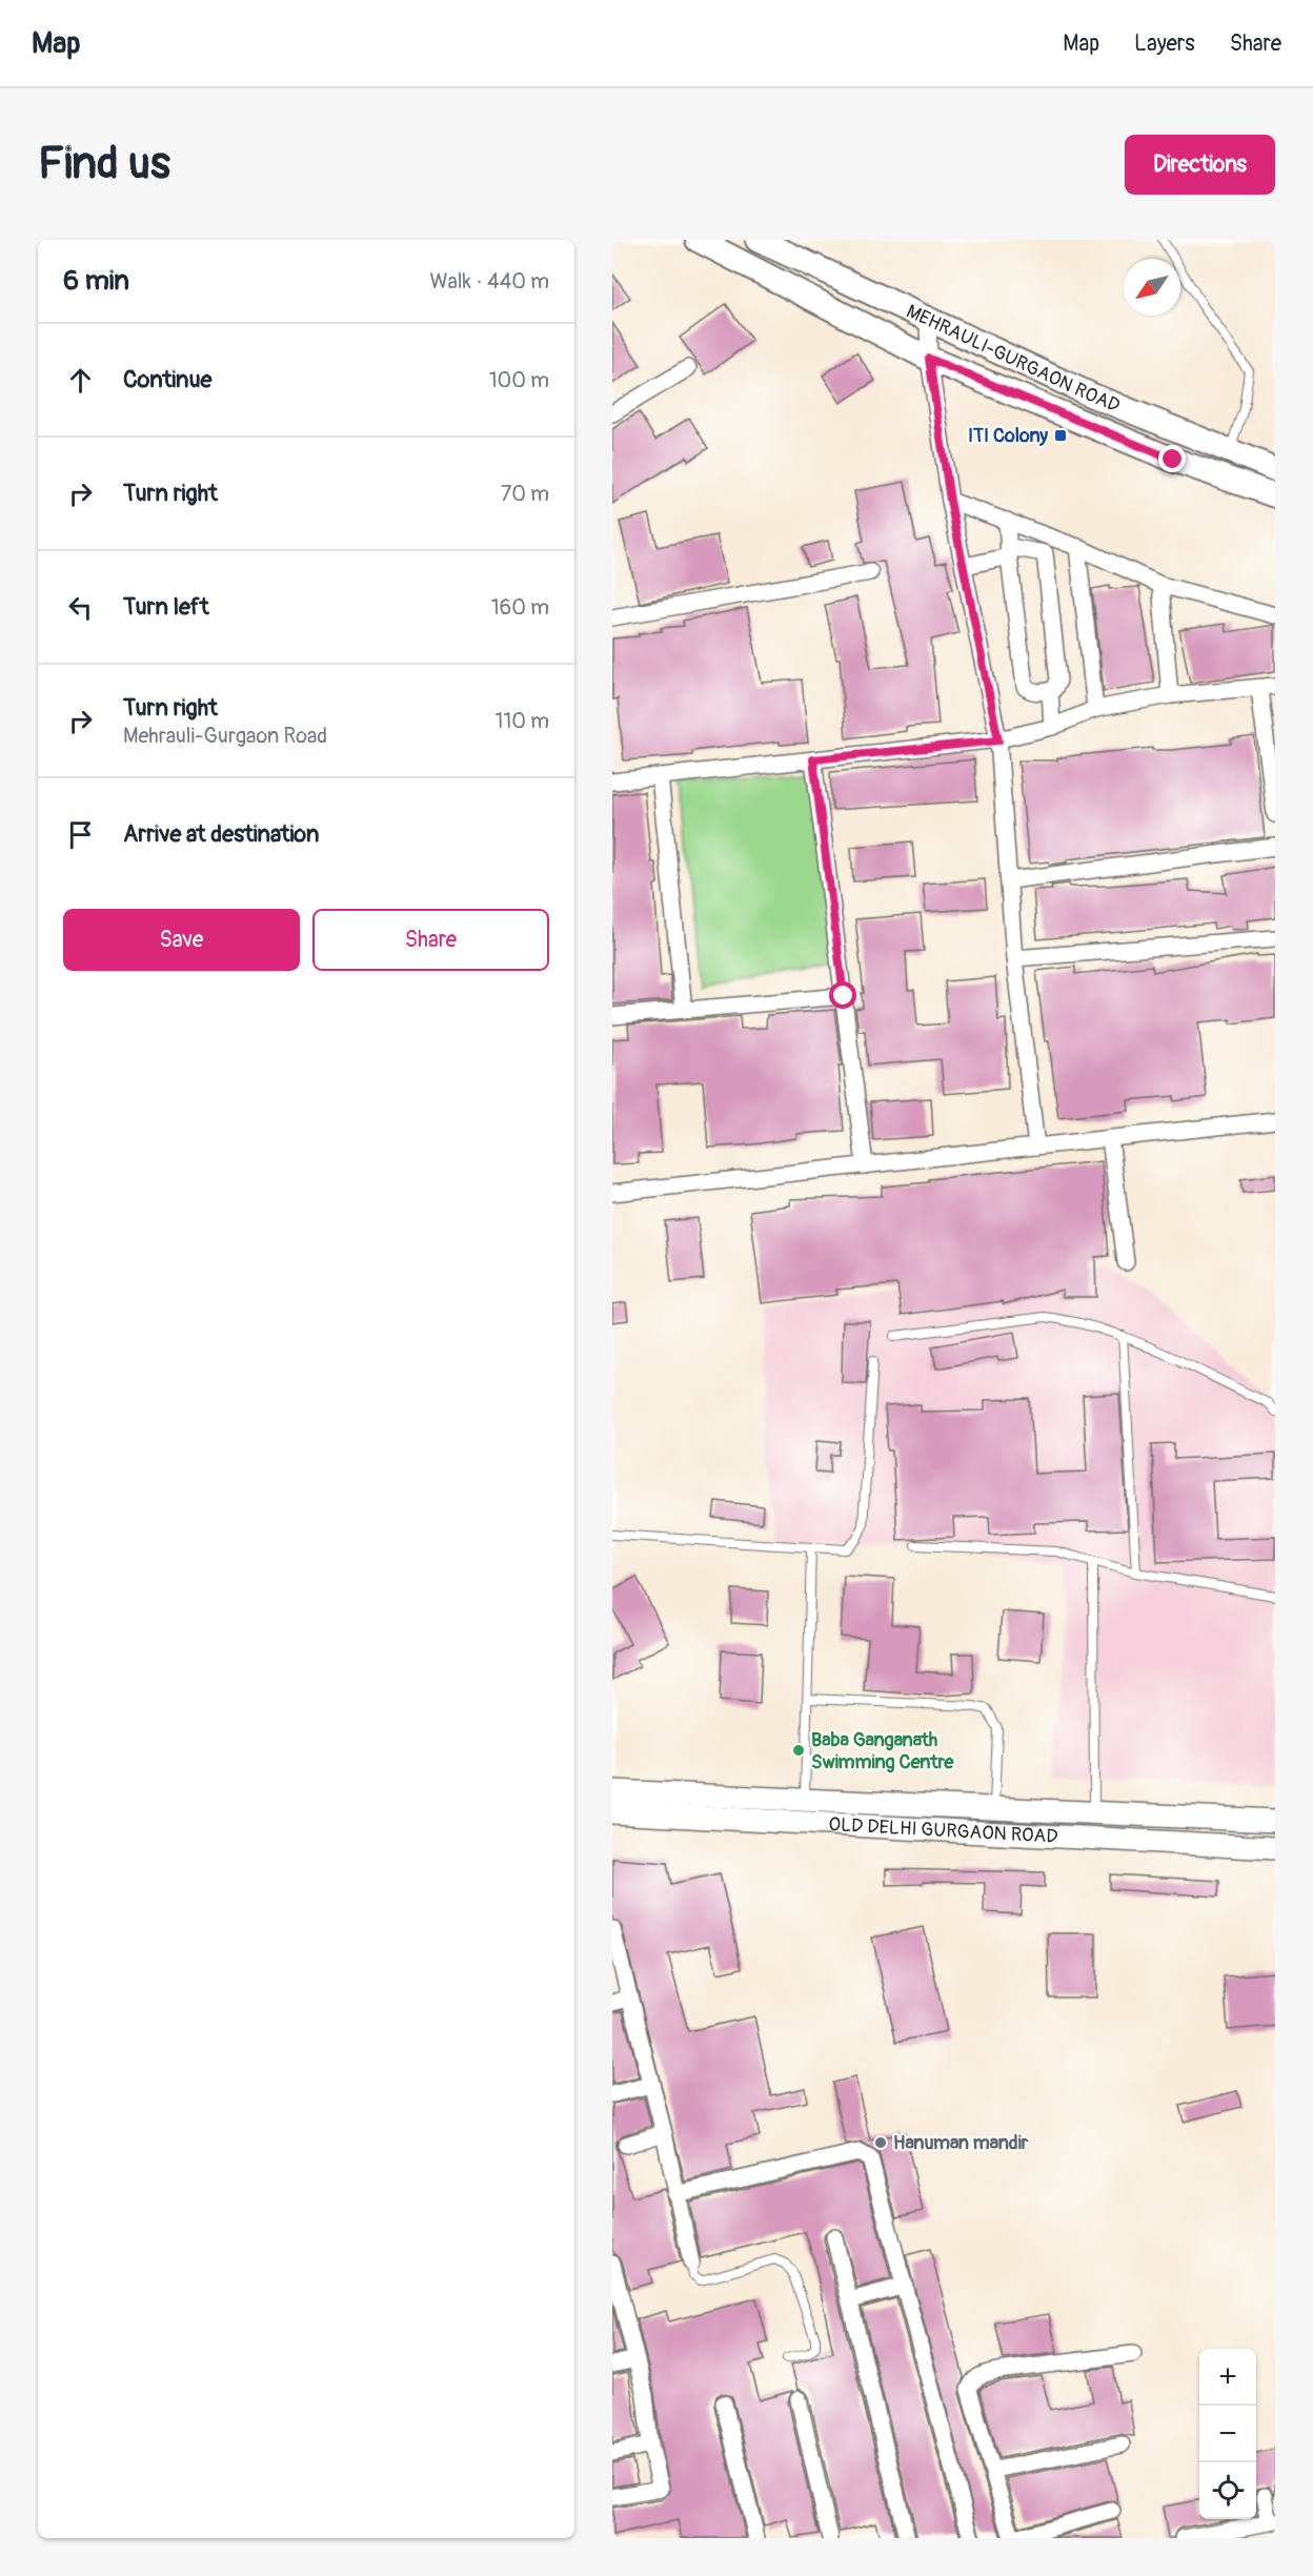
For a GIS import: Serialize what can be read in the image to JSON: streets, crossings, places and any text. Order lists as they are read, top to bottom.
{
  "streets": {
    "main road": ["MEHRAULI-GURGAON ROAD", "OLD DELHI GURGAON ROAD"]
  },
  "places": {
    "transit": ["ITI Colony"],
    "other": ["Baba Ganganath Swimming Centre", "Hanuman mandir"]
  },
  "north": "bottom left",
  "page": {
    "header": "Map",
    "nav": ["Map", "Layers", "Share"],
    "buttons": [
      "Directions",
      ["Save", "Share"]
    ],
    "title": "Find us",
    "heading": ["6 min", "Walk · 440 m"],
    "list": [
      ["Continue", "100 m"],
      ["Turn right", "70 m"],
      ["Turn left", "160 m"],
      ["Turn right", "Mehrauli-Gurgaon Road", "110 m"],
      "Arrive at destination"
    ],
    "map_buttons": ["+", "−"]
  }
}
